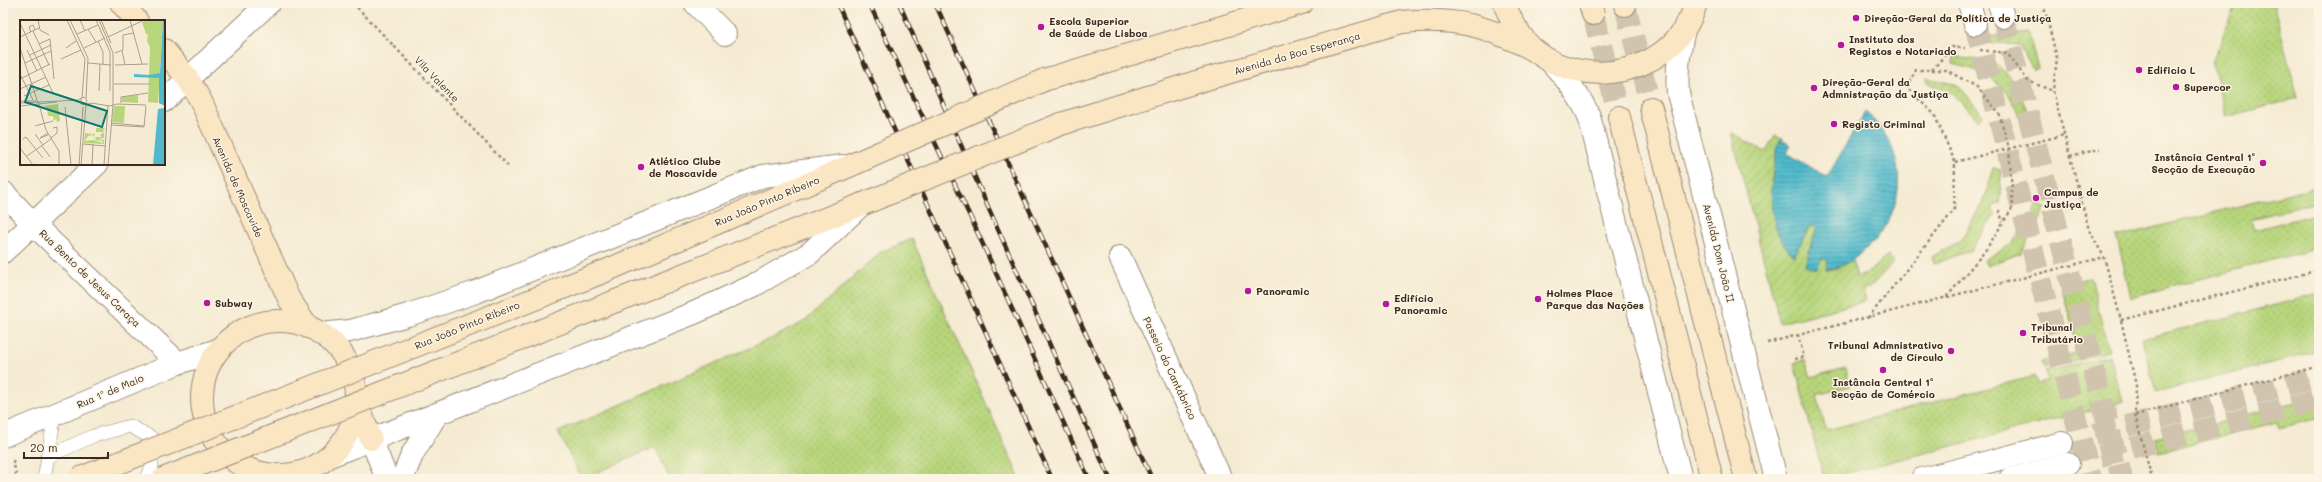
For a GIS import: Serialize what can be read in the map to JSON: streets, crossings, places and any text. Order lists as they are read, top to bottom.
{
  "streets": {
    "main road": ["Avenida da Boa Esperança", "Avenida de Moscavide", "Rua João Pinto Ribeiro"],
    "street": [
      "Avenida Dom João II",
      "Rua Bento de Jesus Caraça",
      "Passeio do Cantábrico",
      "Rua 1º de Maio"
    ],
    "path": ["Vila Valente"]
  },
  "crossings": [
    ["Avenida da Boa Esperança", "Avenida Dom João II"],
    ["Avenida de Moscavide", "Rua João Pinto Ribeiro"],
    ["Rua Bento de Jesus Caraça", "Rua 1º de Maio"]
  ],
  "places": [
    "Direção-Geral da Política de Justiça",
    "Escola Superior de Saúde de Lisboa",
    "Instituto dos Registos e Notariado",
    "Edificio L",
    "Supercor",
    "Direção-Geral da Admnistração da Justiça",
    "Registo Criminal",
    "Instância Central 1ª Secção de Execução",
    "Atlético Clube de Moscavide",
    "Campus de Justiça",
    "Panoramic",
    "Holmes Place Parque das Nações",
    "Subway",
    "Edifício Panoramic",
    "Tribunal Tributário",
    "Tribunal Admnistrativo de Círculo",
    "Instância Central 1ª Secção de Comércio"
  ],
  "scale_bar": "20 m"
}
